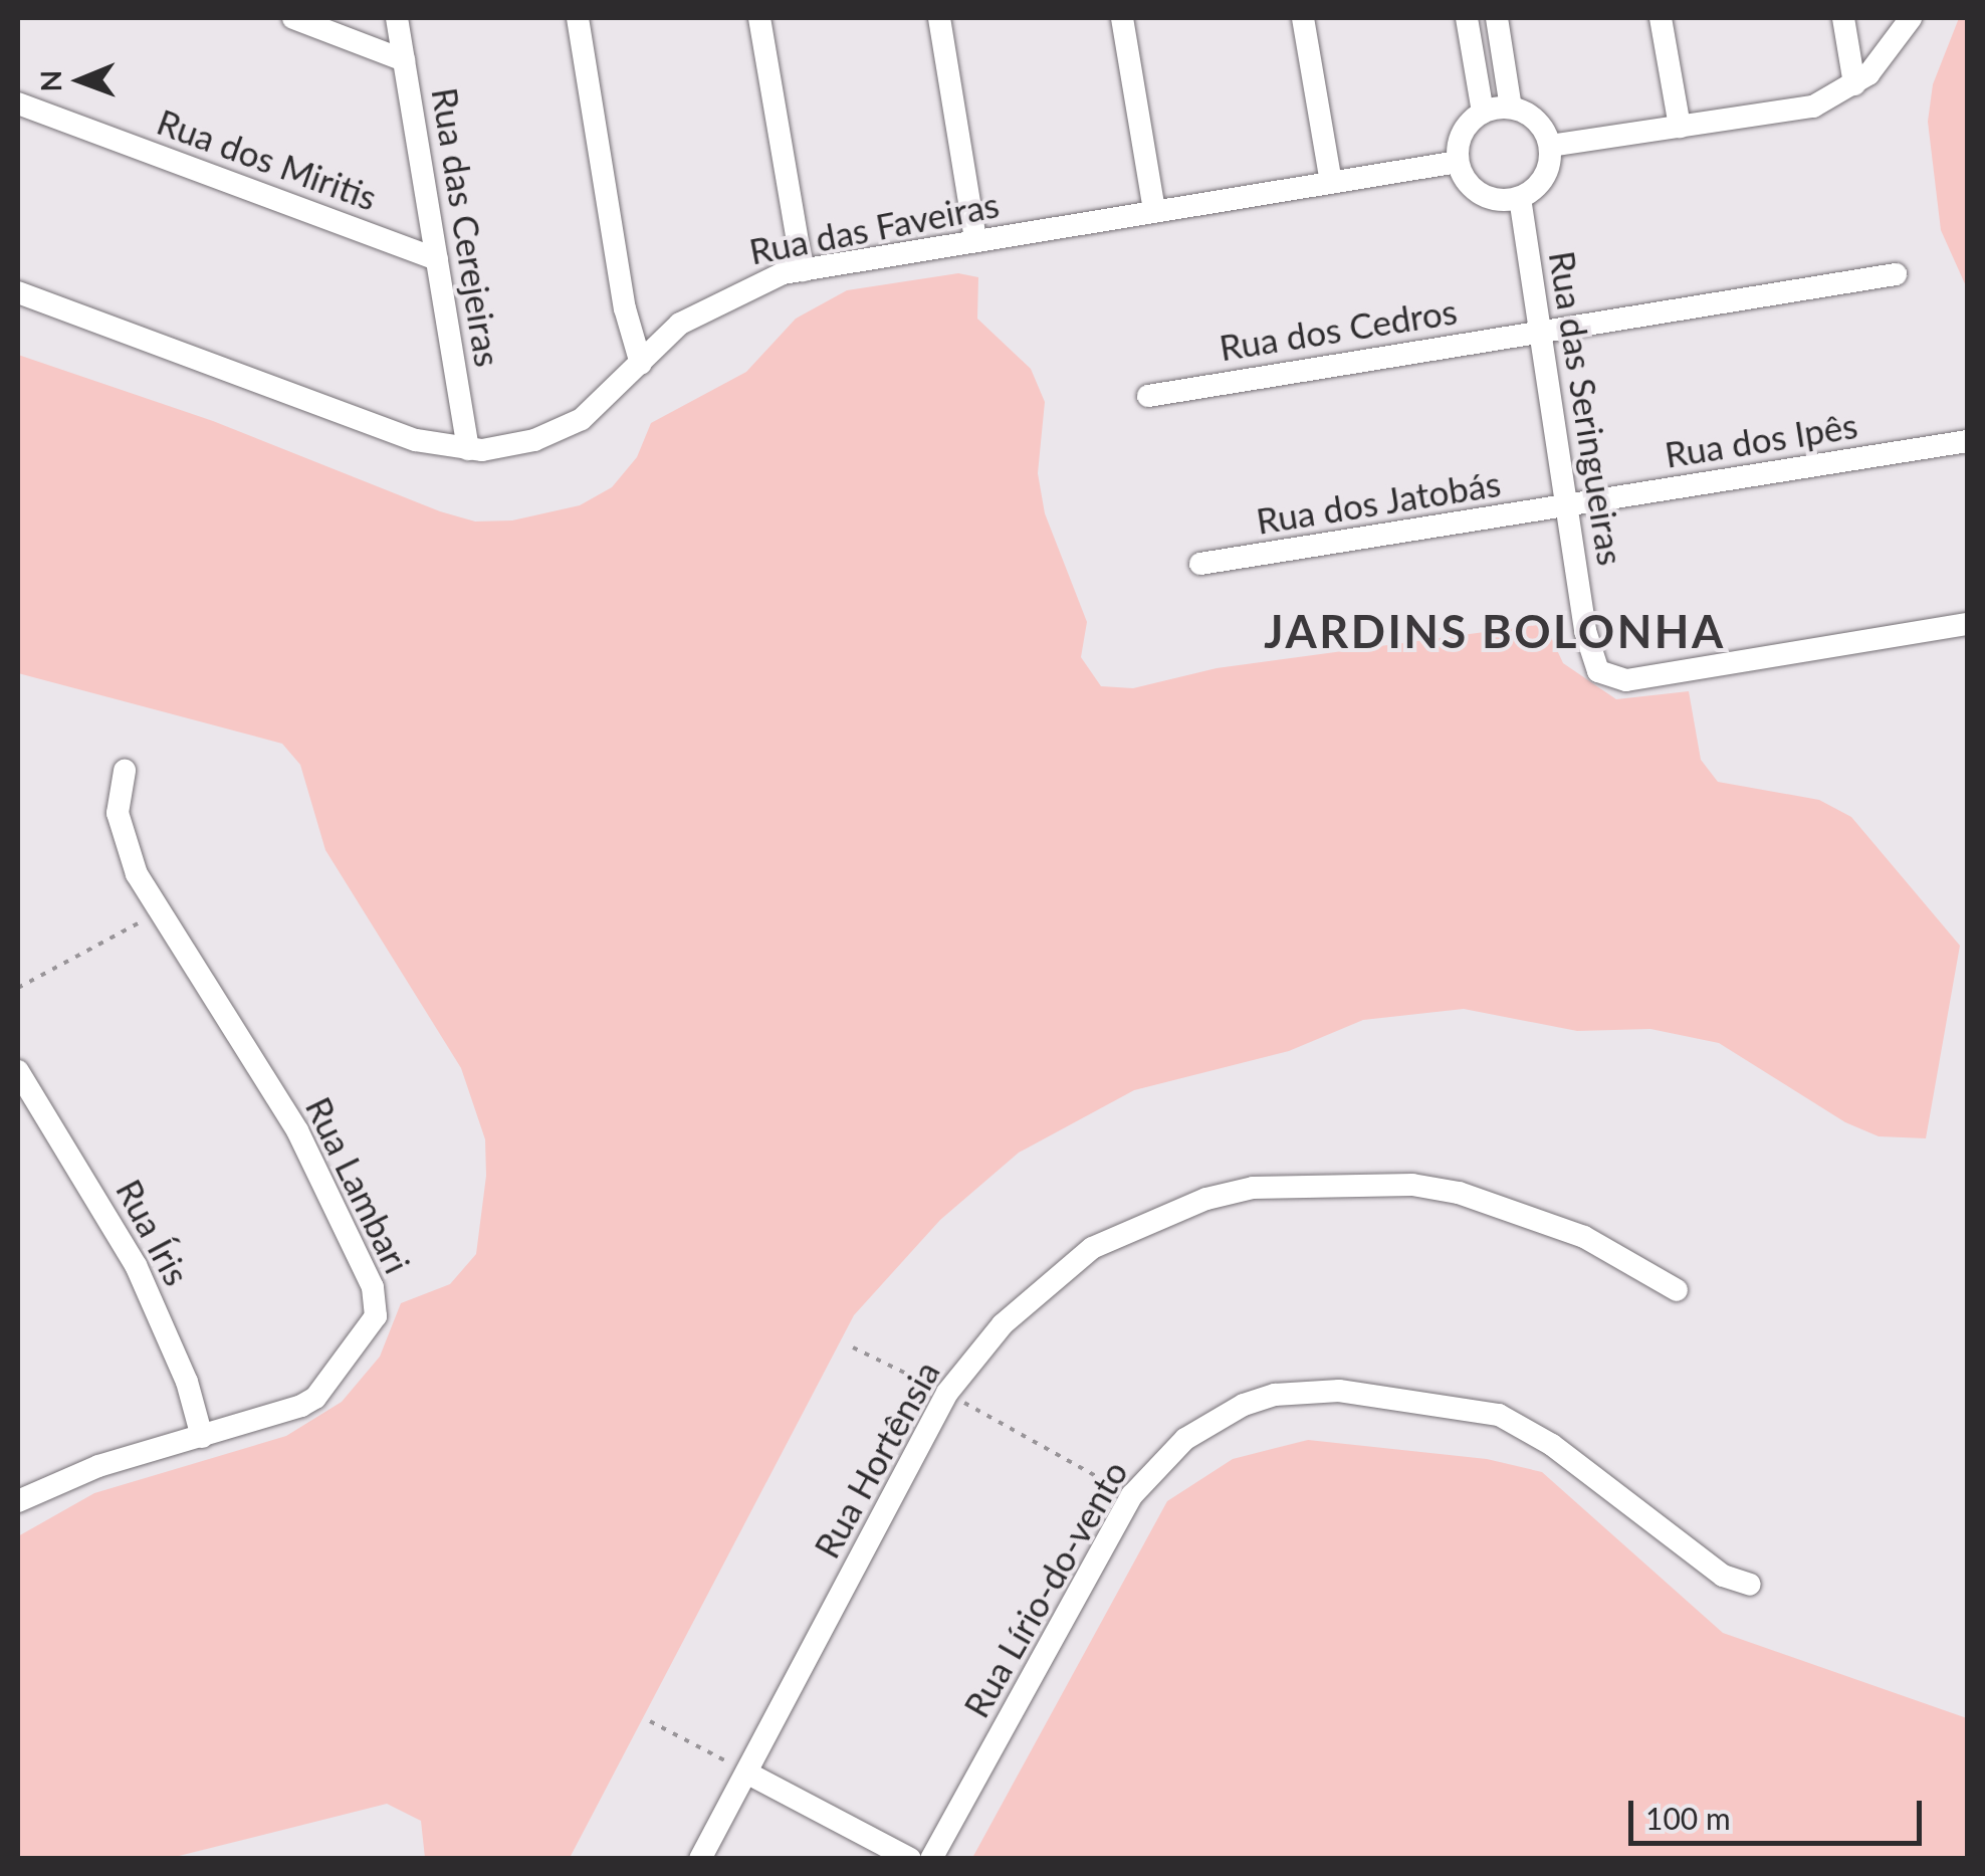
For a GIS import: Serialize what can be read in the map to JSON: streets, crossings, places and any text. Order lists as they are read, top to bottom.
{
  "streets": {
    "street": [
      "Rua dos Miritis",
      "Rua das Cerejeiras",
      "Rua das Faveiras",
      "Rua dos Cedros",
      "Rua das Seringueiras",
      "Rua dos Ipês",
      "Rua dos Jatobás",
      "Rua Lambari",
      "Rua Íris",
      "Rua Hortênsia",
      "Rua Lírio-do-vento"
    ]
  },
  "crossings": [
    ["Rua dos Miritis", "Rua das Cerejeiras"],
    ["Rua das Cerejeiras", "Rua das Faveiras"],
    ["Rua das Faveiras", "Rua das Seringueiras"],
    ["Rua dos Cedros", "Rua das Seringueiras"],
    ["Rua das Seringueiras", "Rua dos Ipês"],
    ["Rua das Seringueiras", "Rua dos Jatobás"],
    ["Rua dos Ipês", "Rua dos Jatobás"],
    ["Rua Lambari", "Rua Íris"]
  ],
  "districts": ["JARDINS BOLONHA"],
  "scale_bar": "100 m",
  "north": "left"
}
